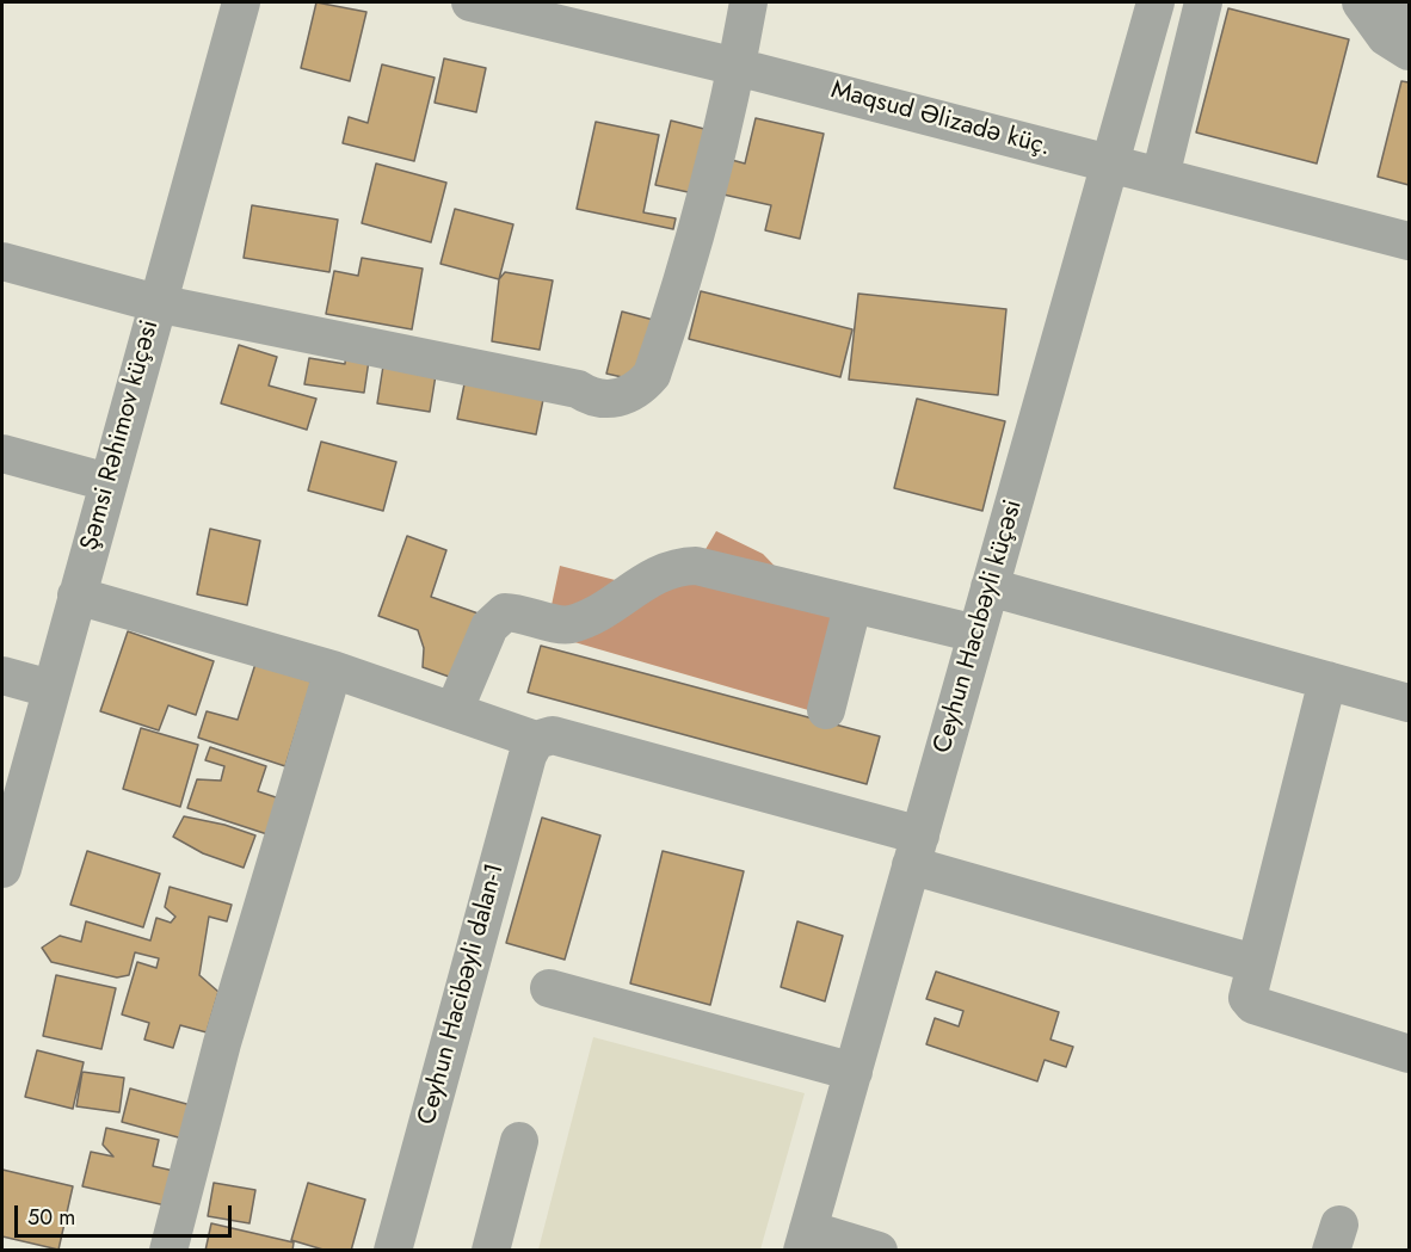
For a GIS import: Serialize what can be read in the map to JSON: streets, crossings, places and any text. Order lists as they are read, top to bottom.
{
  "streets": {
    "street": [
      "Maqsud Əlizadə küç.",
      "Şəmsi Rəhimov küçəsi",
      "Ceyhun Hacıbəyli küçəsi",
      "Ceyhun Hacibəyli dalan-1"
    ]
  },
  "crossings": [
    ["Maqsud Əlizadə küç.", "Ceyhun Hacıbəyli küçəsi"]
  ],
  "scale_bar": "50 m"
}
